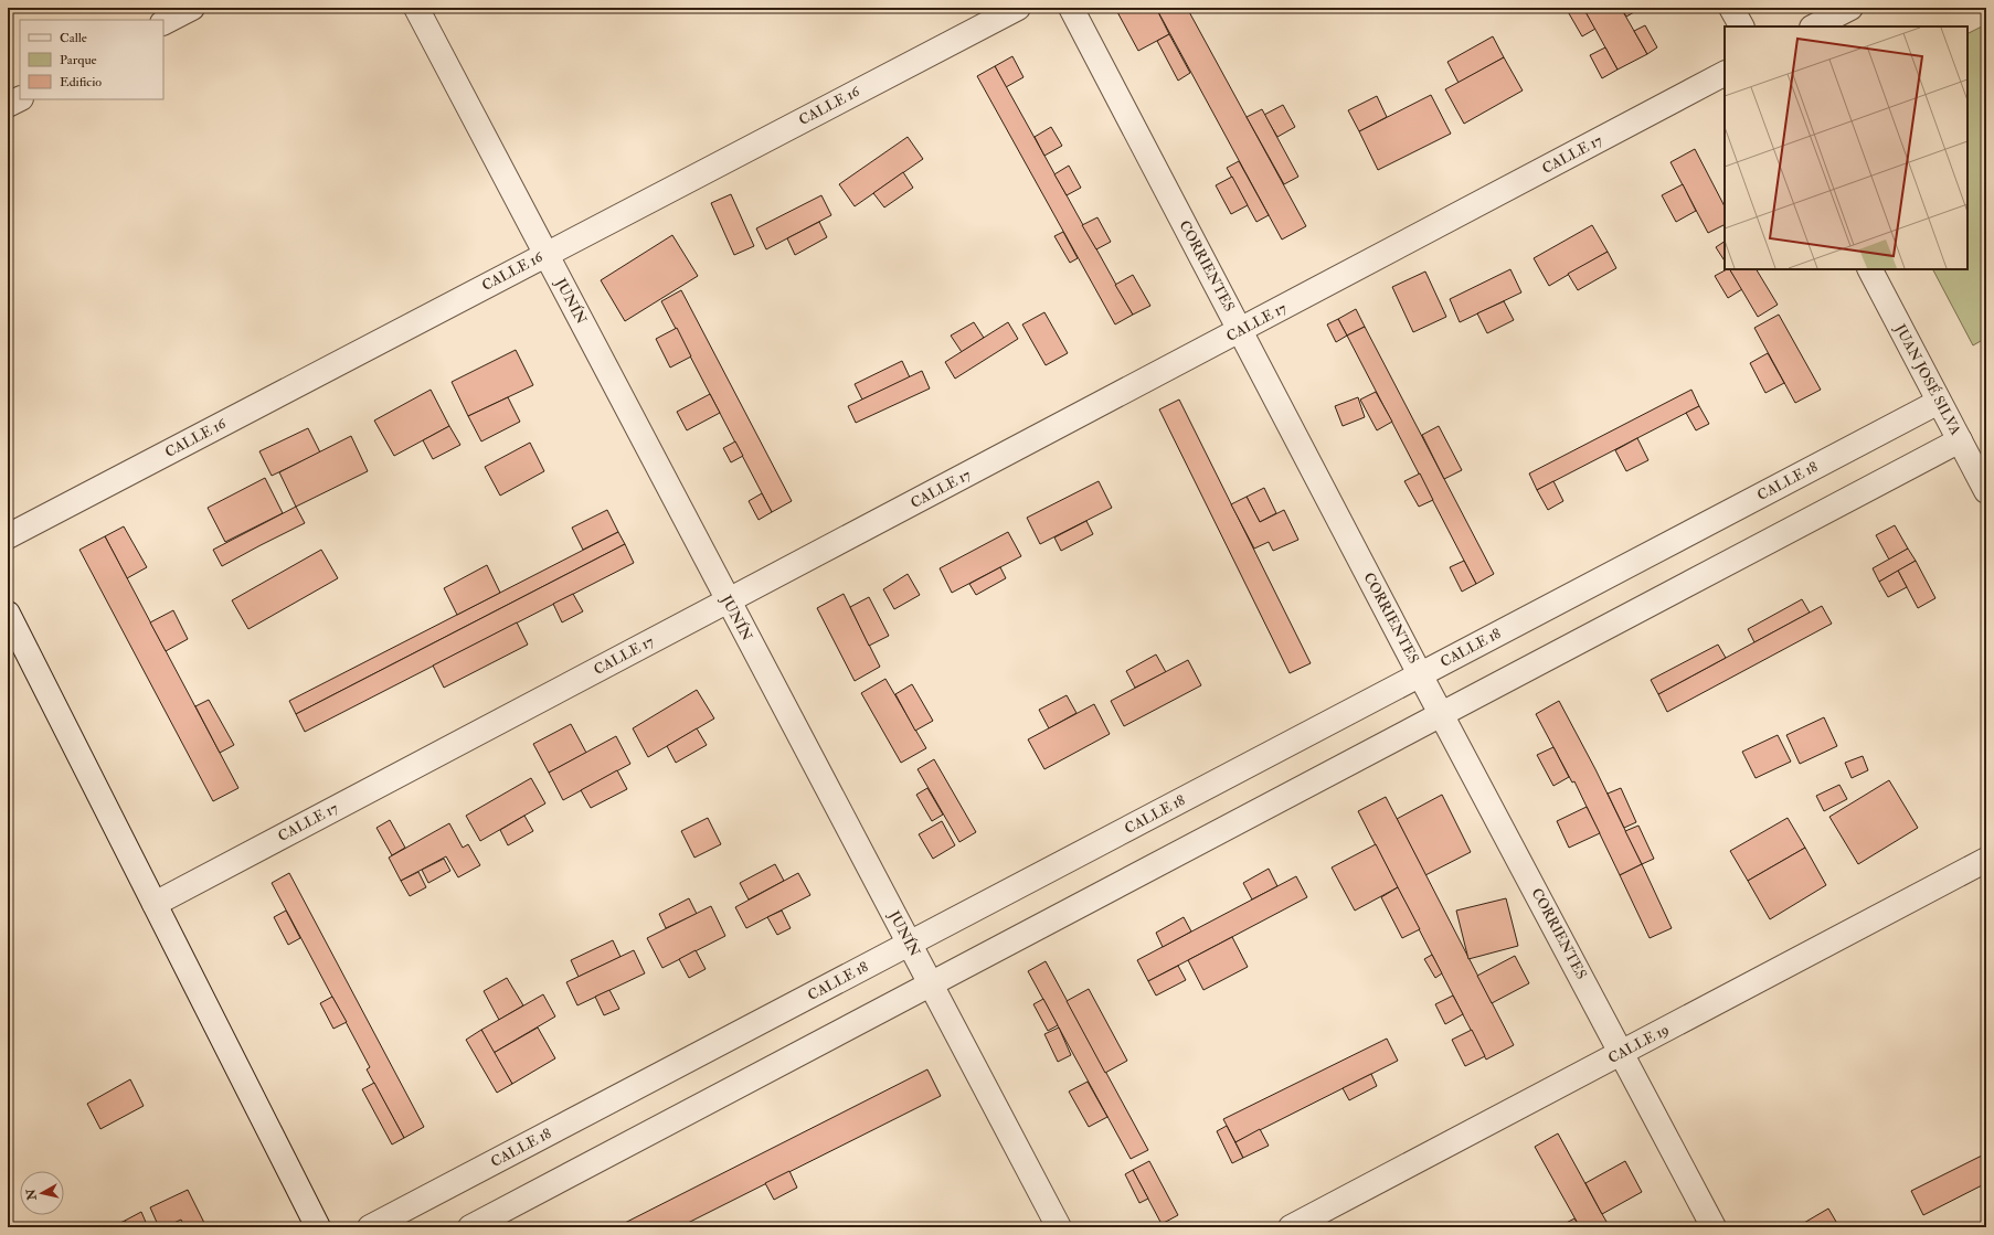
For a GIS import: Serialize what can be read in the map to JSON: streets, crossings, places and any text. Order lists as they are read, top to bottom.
{
  "streets": {
    "street": [
      "CALLE 16",
      "CALLE 17",
      "CORRIENTES",
      "JUNÍN",
      "JUAN JOSÉ SILVA",
      "CALLE 18",
      "CALLE 19"
    ]
  },
  "crossings": [
    ["CALLE 16", "JUNÍN"],
    ["CALLE 17", "CORRIENTES"],
    ["CALLE 17", "JUNÍN"],
    ["CORRIENTES", "CALLE 18"],
    ["CORRIENTES", "CALLE 19"],
    ["JUNÍN", "CALLE 18"],
    ["JUAN JOSÉ SILVA", "CALLE 18"]
  ],
  "legend": ["Calle", "Parque", "Edificio"],
  "north": "left"
}
